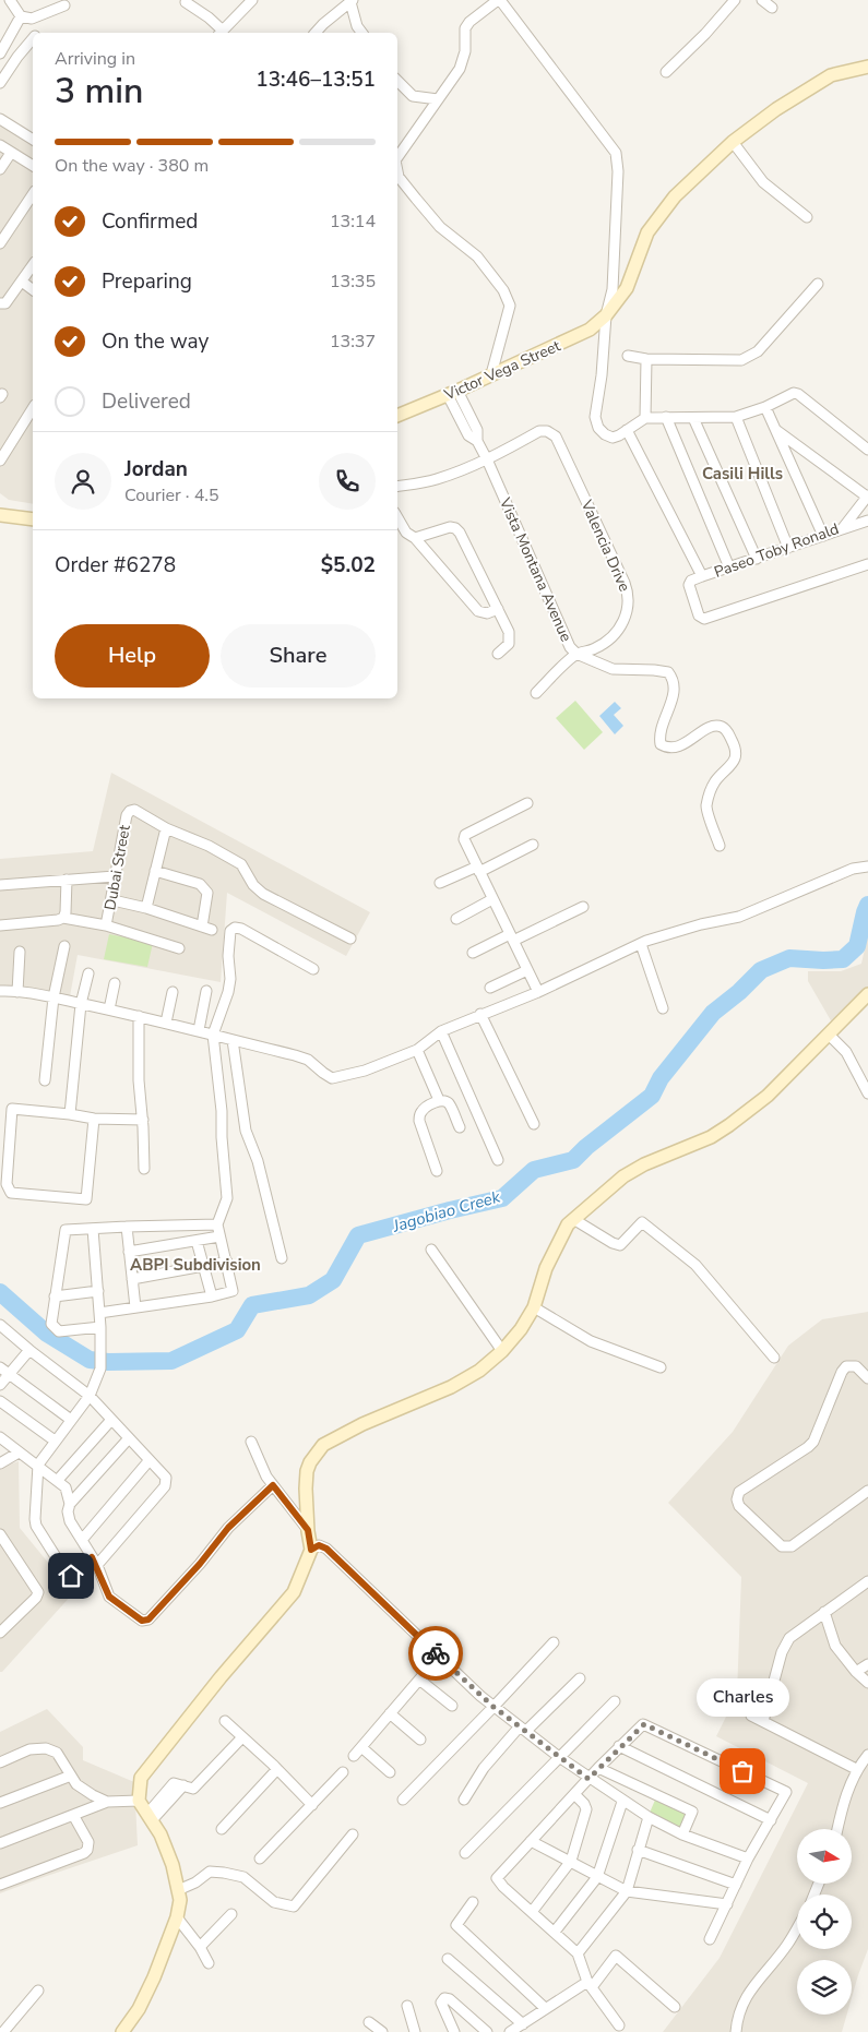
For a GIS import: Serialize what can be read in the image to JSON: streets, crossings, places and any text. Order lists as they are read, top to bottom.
{
  "streets": {
    "street": [
      "Victor Vega Street",
      "Valencia Drive",
      "Paseo Toby Ronald",
      "Vista Montana Avenue",
      "Dubai Street"
    ]
  },
  "crossings": [
    ["Victor Vega Street", "Vista Montana Avenue"],
    ["Valencia Drive", "Vista Montana Avenue"]
  ],
  "districts": ["Casili Hills", "ABPI Subdivision"],
  "water": ["Jagobiao Creek"],
  "places": ["Charles"],
  "north": "right",
  "page": {
    "heading": ["3 min", "Arriving in", "13:46–13:51"],
    "panel": [
      "Jordan",
      "Courier · 4.5",
      "Order #6278",
      "$5.02"
    ],
    "bar": "On the way · 380 m",
    "list": [
      ["Confirmed", "13:14"],
      ["Preparing", "13:35"],
      ["On the way", "13:37"],
      "Delivered"
    ],
    "buttons": ["Help", "Share"],
    "bubble": "Charles"
  }
}
